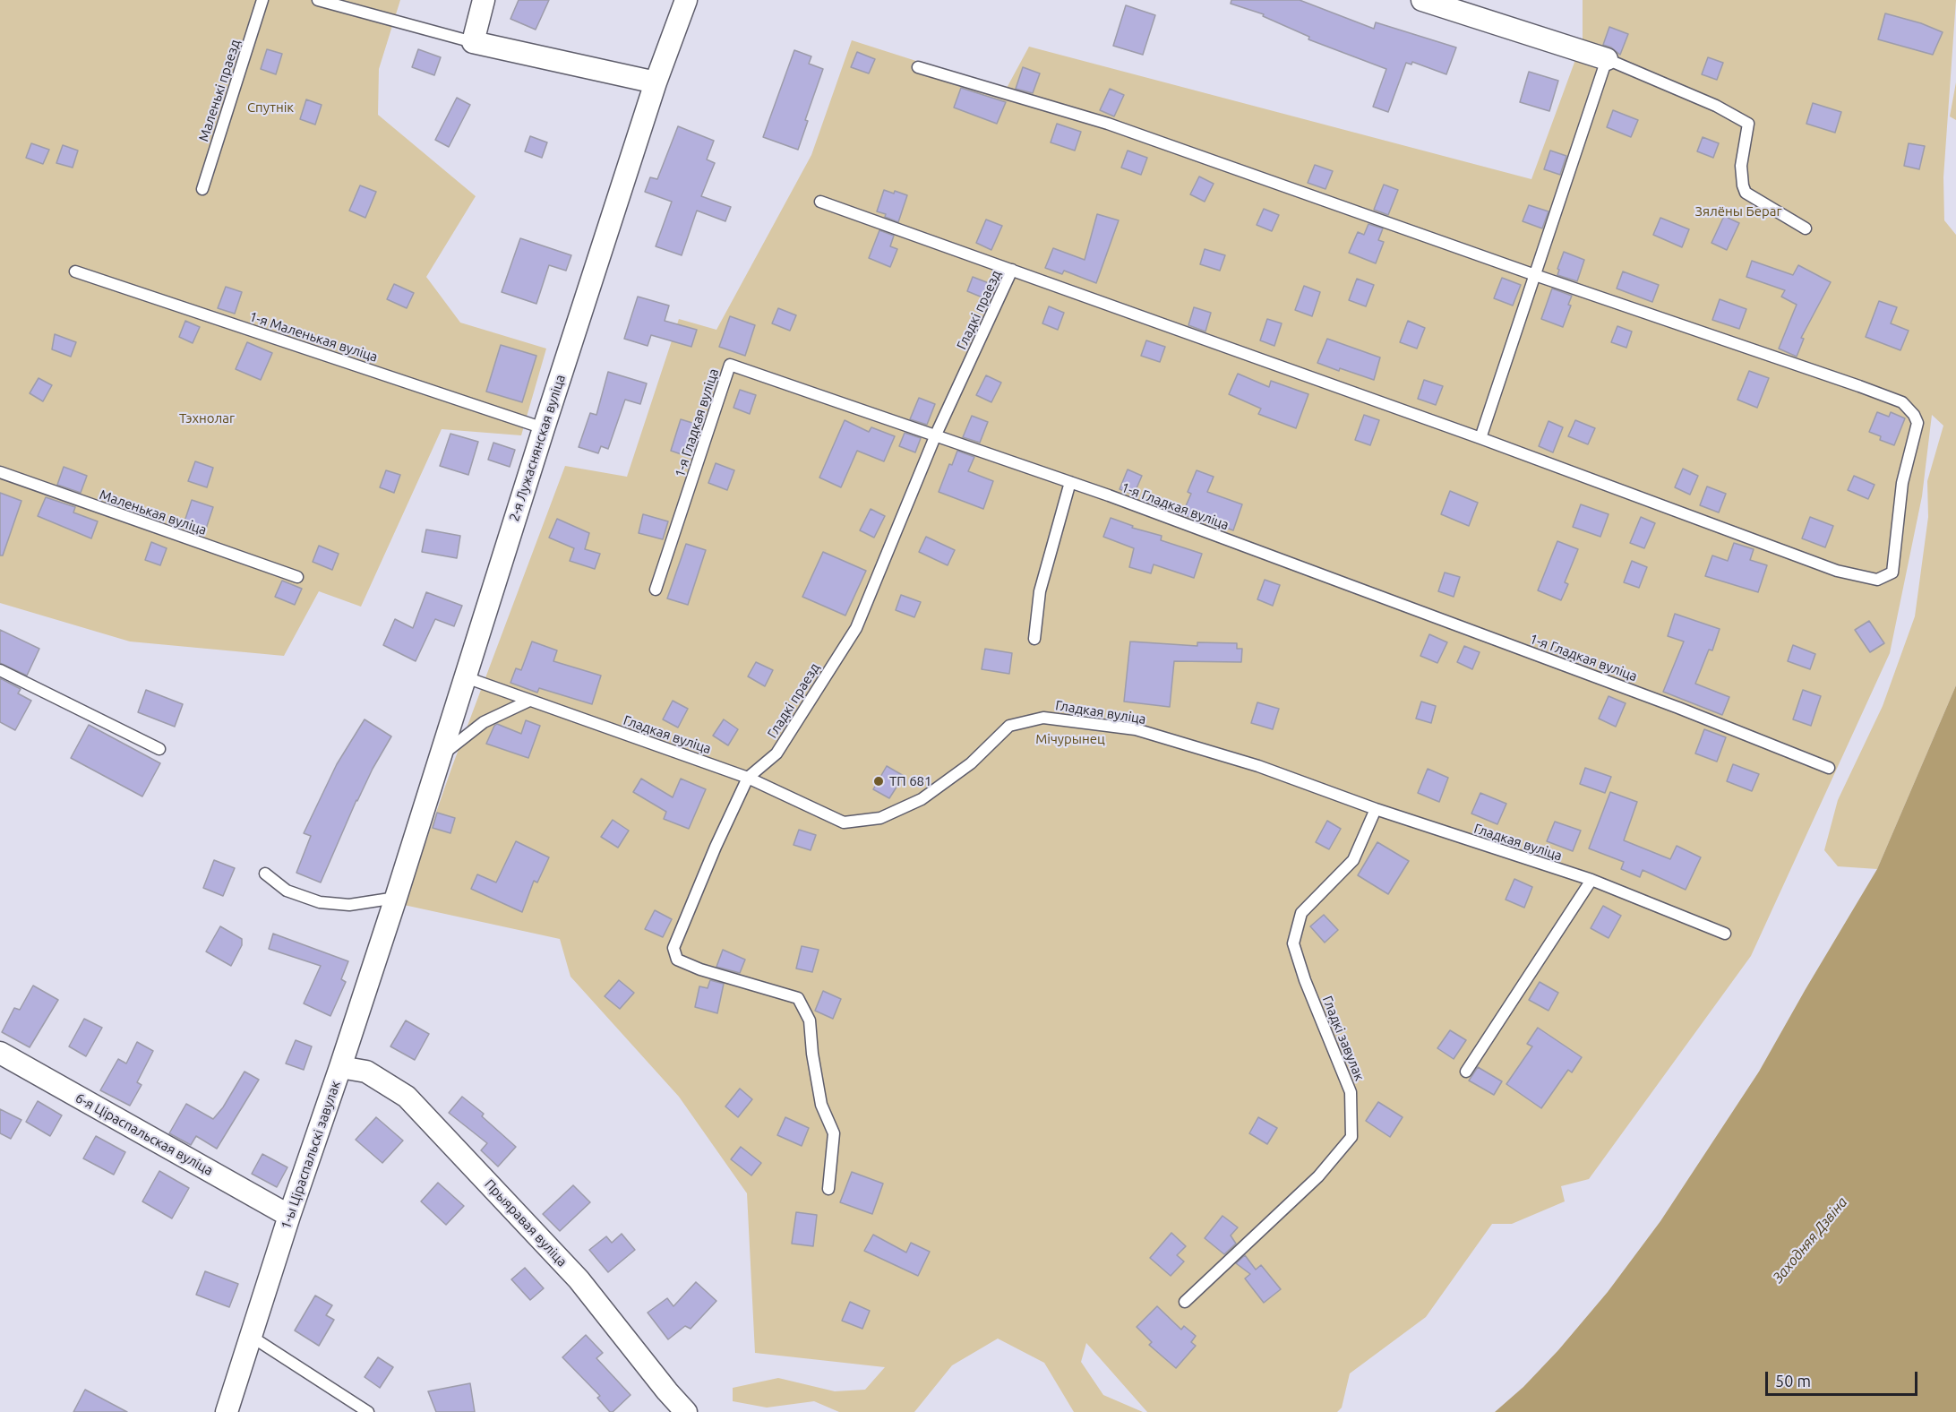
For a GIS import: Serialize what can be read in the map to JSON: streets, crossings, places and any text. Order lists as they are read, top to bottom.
{
  "streets": {
    "street": [
      "2-я Лужаснянская вуліца",
      "6-я Ціраспальская вуліца",
      "1-ы Ціраспальскі завулак",
      "Прыяравая вуліца"
    ],
    "lane": [
      "Маленькі праезд",
      "Гладкі праезд",
      "1-я Маленькая вуліца",
      "1-я Гладкая вуліца",
      "Маленькая вуліца",
      "Гладкая вуліца",
      "Гладкі завулак"
    ]
  },
  "crossings": [
    ["Гладкі праезд", "1-я Гладкая вуліца"],
    ["Гладкі праезд", "Гладкая вуліца"],
    ["1-я Маленькая вуліца", "2-я Лужаснянская вуліца"],
    ["2-я Лужаснянская вуліца", "Гладкая вуліца"],
    ["2-я Лужаснянская вуліца", "1-ы Ціраспальскі завулак"],
    ["Гладкая вуліца", "Гладкі завулак"],
    ["6-я Ціраспальская вуліца", "1-ы Ціраспальскі завулак"],
    ["1-ы Ціраспальскі завулак", "Прыяравая вуліца"]
  ],
  "water": ["Заходняя Дзвіна"],
  "parks": [
    "Спутнік",
    "Зялёны Бераг",
    "Тэхнолаг",
    "Мічурынец"
  ],
  "places": ["ТП 681"],
  "scale_bar": "50 m"
}
